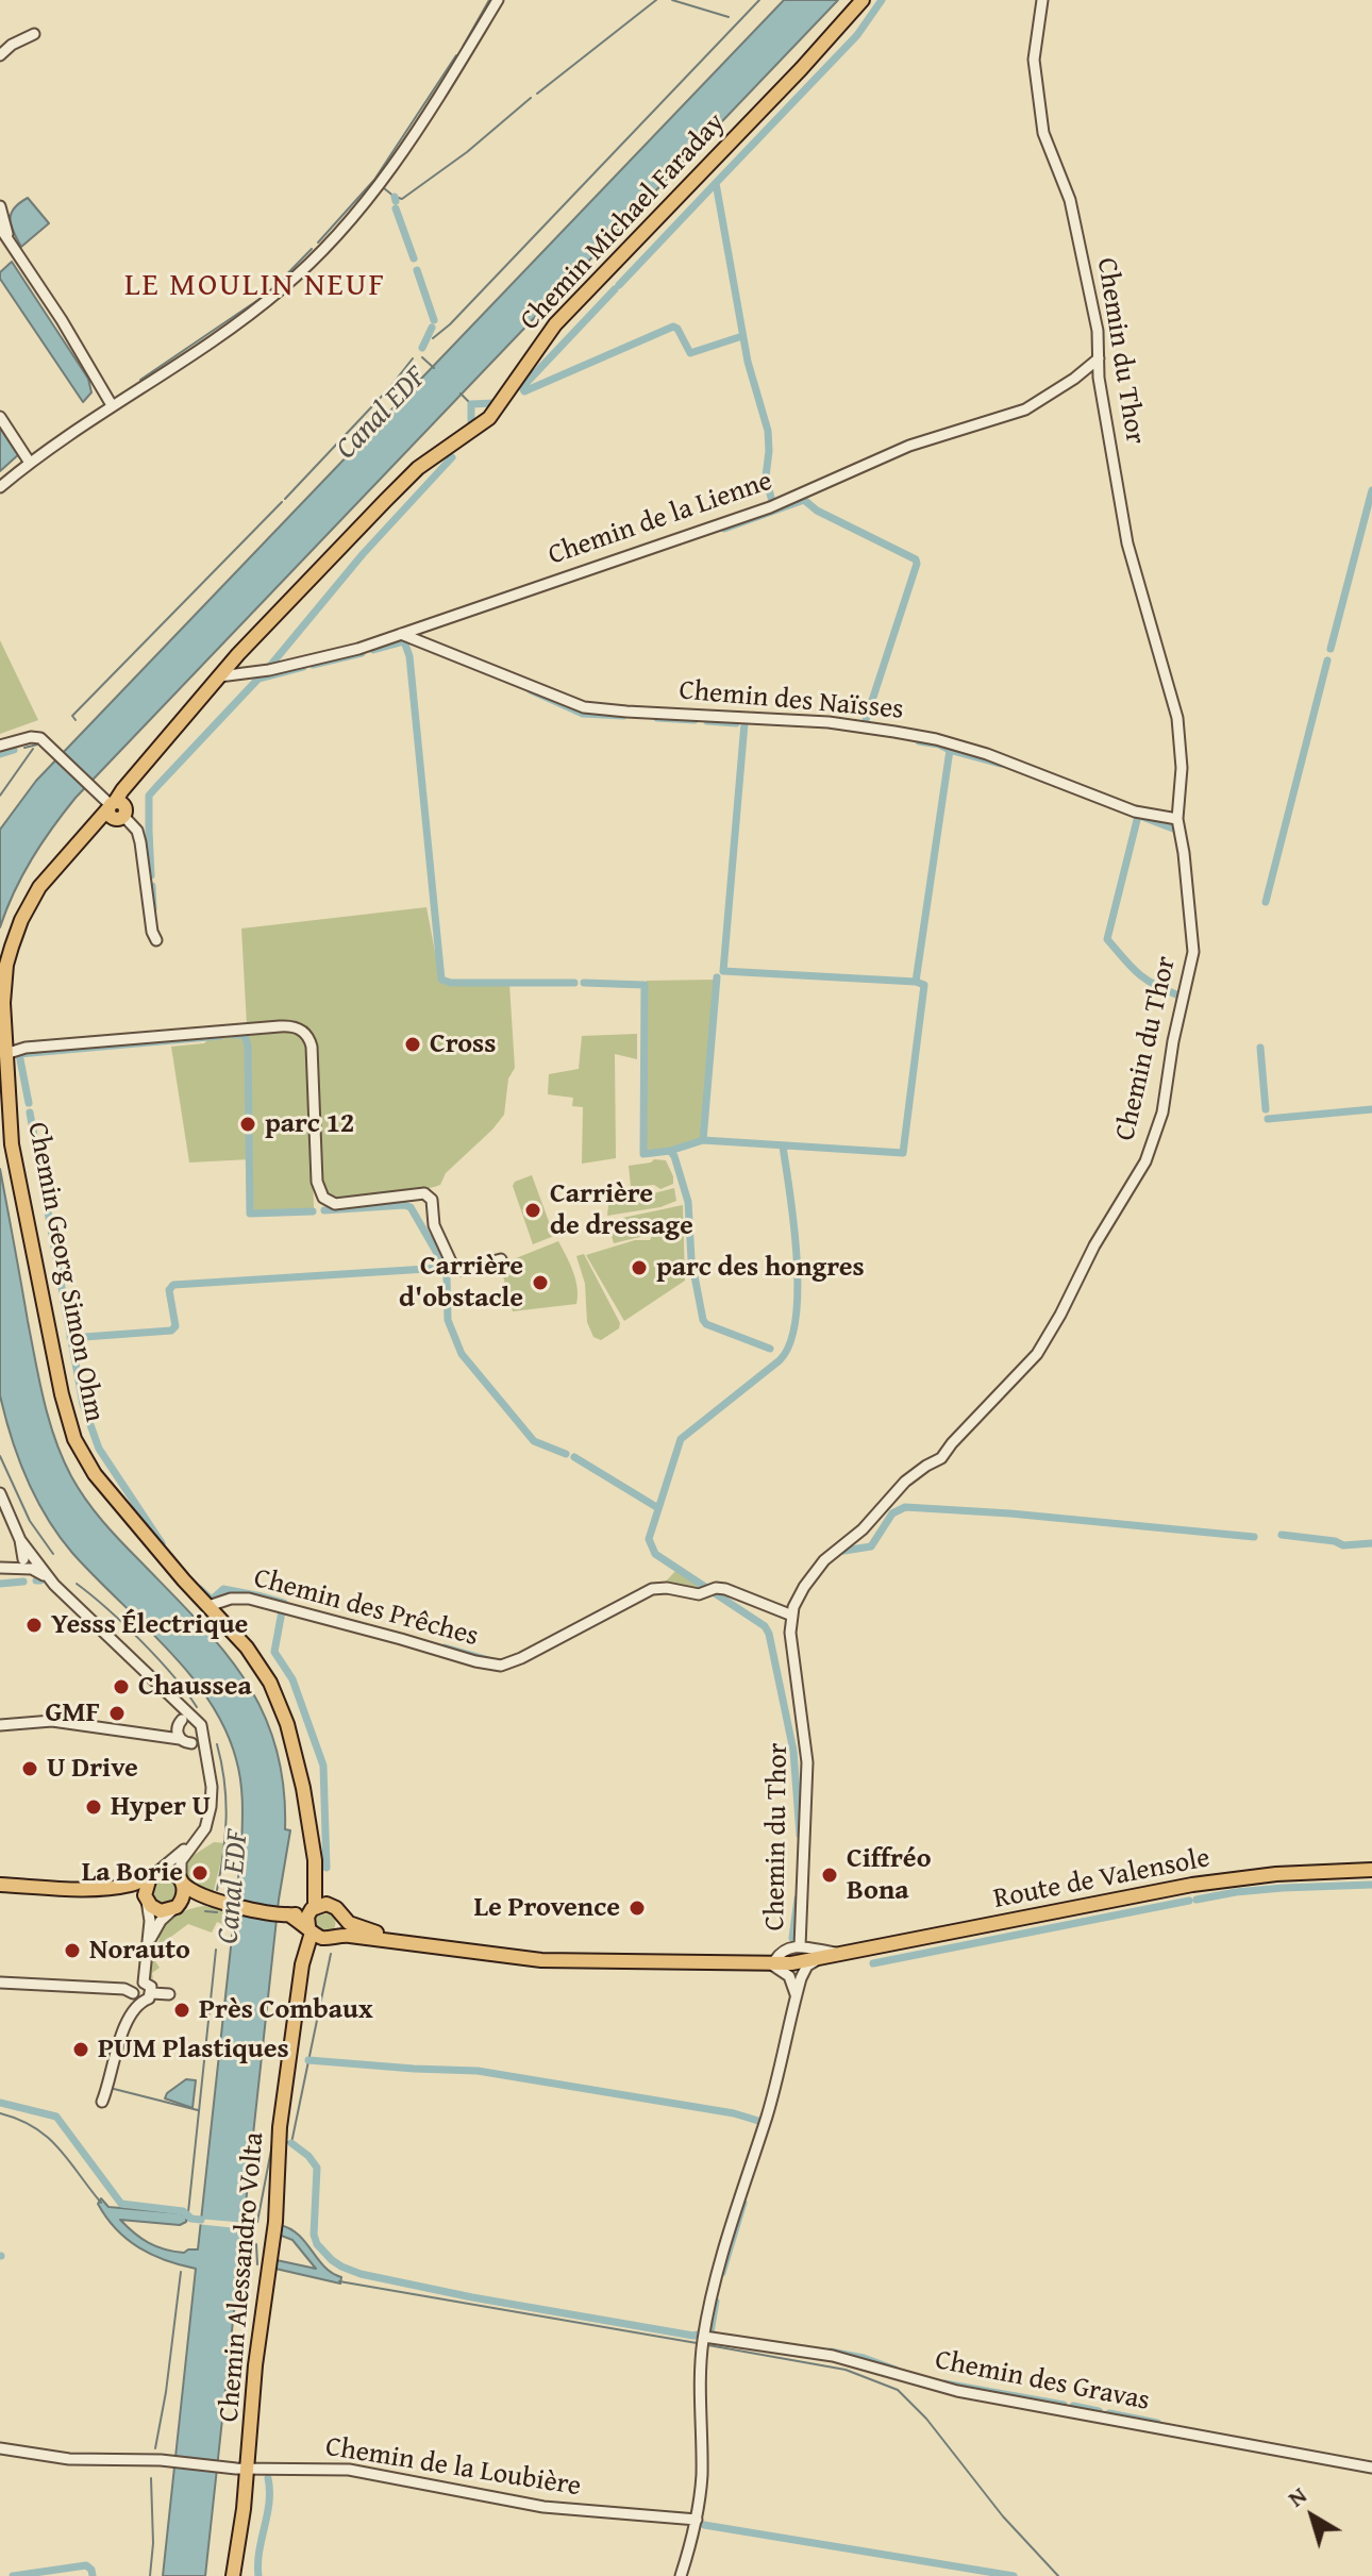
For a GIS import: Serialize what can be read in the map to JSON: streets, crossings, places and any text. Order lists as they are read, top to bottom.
{
  "streets": {
    "main road": [
      "Chemin Michael Faraday",
      "Chemin Georg Simon Ohm",
      "Route de Valensole",
      "Chemin Alessandro Volta"
    ],
    "street": [
      "Chemin du Thor",
      "Chemin de la Lienne",
      "Chemin des Naïsses",
      "Chemin des Prêches",
      "Chemin des Gravas",
      "Chemin de la Loubière"
    ]
  },
  "crossings": [
    ["Chemin Michael Faraday", "Chemin de la Lienne"],
    ["Chemin Michael Faraday", "Chemin Georg Simon Ohm"],
    ["Chemin du Thor", "Chemin de la Lienne"],
    ["Chemin du Thor", "Chemin des Naïsses"],
    ["Chemin du Thor", "Chemin des Prêches"],
    ["Chemin du Thor", "Route de Valensole"],
    ["Chemin du Thor", "Chemin des Gravas"],
    ["Chemin du Thor", "Chemin de la Loubière"],
    ["Chemin de la Lienne", "Chemin des Naïsses"],
    ["Chemin Georg Simon Ohm", "Chemin des Prêches"],
    ["Chemin Georg Simon Ohm", "Route de Valensole"],
    ["Chemin Georg Simon Ohm", "Chemin Alessandro Volta"],
    ["Route de Valensole", "Chemin Alessandro Volta"],
    ["Chemin Alessandro Volta", "Chemin de la Loubière"]
  ],
  "districts": ["LE MOULIN NEUF"],
  "water": ["Canal EDF"],
  "places": [
    "Cross",
    "parc 12",
    "Carrière de dressage",
    "parc des hongres",
    "Carrière d'obstacle",
    "Yesss Électrique",
    "Chaussea",
    "GMF",
    "U Drive",
    "Hyper U",
    "La Borie",
    "Ciffréo Bona",
    "Le Provence",
    "Norauto",
    "Près Combaux",
    "PUM Plastiques"
  ],
  "north": "top left"
}
